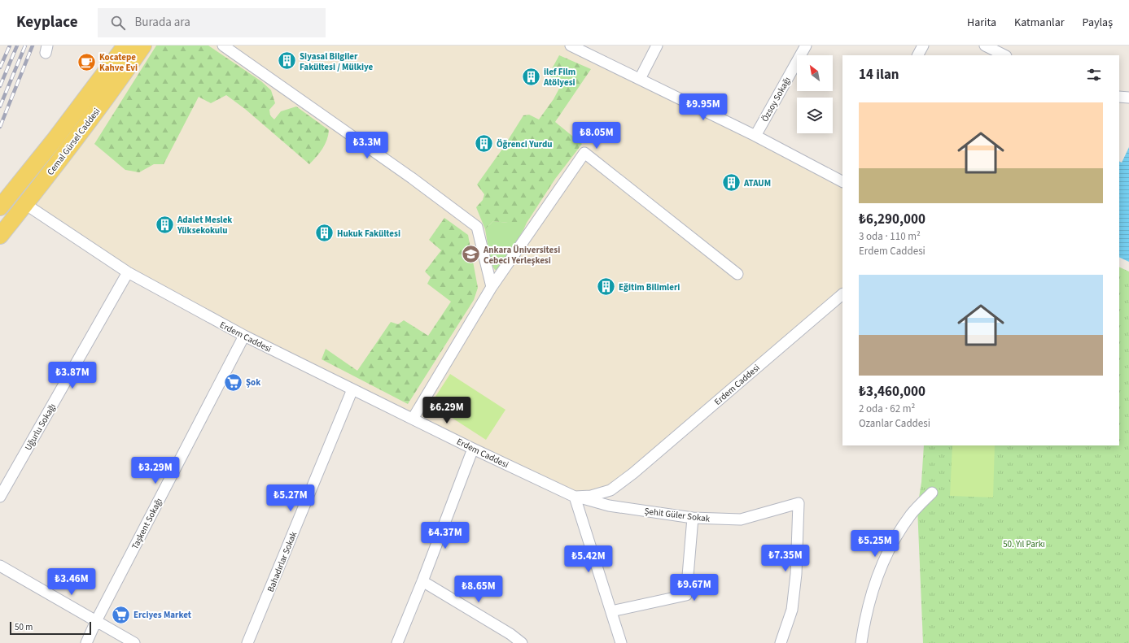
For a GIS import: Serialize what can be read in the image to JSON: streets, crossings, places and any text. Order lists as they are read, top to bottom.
{
  "streets": {
    "main road": ["Cemal Gürsel Caddesi"],
    "street": [
      "Özsoy Sokağı",
      "Erdem Caddesi",
      "Uğurlu Sokağı",
      "Şehit Güler Sokak",
      "Taşkent Sokağı",
      "Bahadırlar Sokak"
    ]
  },
  "crossings": [
    ["Cemal Gürsel Caddesi", "Erdem Caddesi"],
    ["Erdem Caddesi", "Uğurlu Sokağı"],
    ["Erdem Caddesi", "Şehit Güler Sokak"],
    ["Erdem Caddesi", "Taşkent Sokağı"],
    ["Erdem Caddesi", "Bahadırlar Sokak"]
  ],
  "parks": ["50. Yıl Parkı"],
  "places": {
    "building": [
      "Siyasal Bilgiler Fakültesi / Mülkiye",
      "ilef Film Atölyesi",
      "Öğrenci Yurdu",
      "ATAUM",
      "Adalet Meslek Yüksekokulu",
      "Hukuk Fakültesi",
      "Eğitim Bilimleri"
    ],
    "cafe": ["Kocatepe Kahve Evi"],
    "school or university": ["Ankara Üniversitesi Cebeci Yerleşkesi"],
    "supermarket": ["Şok", "Erciyes Market"]
  },
  "scale_bar": "50 m",
  "north": "top left",
  "page": {
    "header": "Keyplace",
    "search": "Burada ara",
    "nav": ["Harita", "Katmanlar", "Paylaş"],
    "heading": "14 ilan",
    "price": [
      "₺9.95M",
      "₺8.05M",
      "₺3.3M",
      "₺3.87M",
      "₺6.29M",
      "₺3.29M",
      "₺5.27M",
      "₺4.37M",
      "₺5.25M",
      "₺7.35M",
      "₺5.42M",
      "₺3.46M",
      "₺9.67M",
      "₺8.65M"
    ],
    "list": [
      {
        "name": "₺6,290,000",
        "note": "3 oda · 110 m² · Erdem Caddesi"
      },
      {
        "name": "₺3,460,000",
        "note": "2 oda · 62 m² · Ozanlar Caddesi"
      }
    ],
    "scale": "50 m"
  }
}
